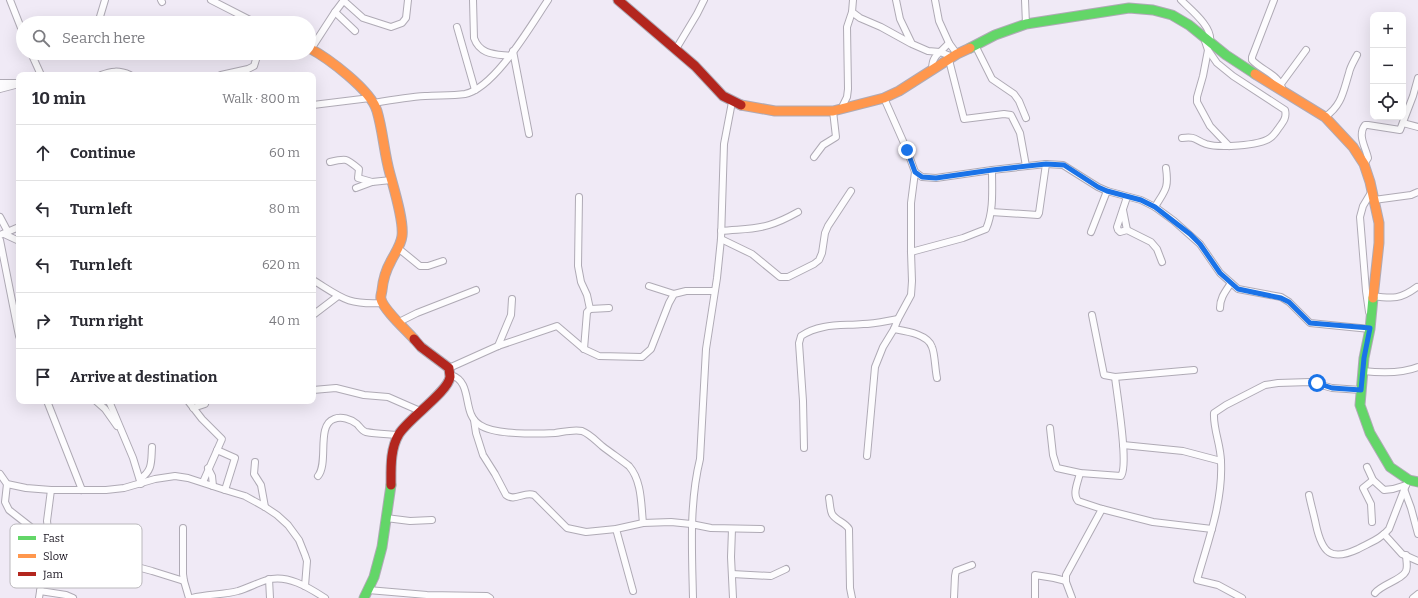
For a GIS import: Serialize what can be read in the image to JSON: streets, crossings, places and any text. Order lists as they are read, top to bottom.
{
  "legend": ["Fast", "Slow", "Jam"],
  "page": {
    "map_buttons": ["+", "−"],
    "search": "Search here",
    "heading": ["10 min", "Walk · 800 m"],
    "list": [
      ["Continue", "60 m"],
      ["Turn left", "80 m"],
      ["Turn left", "620 m"],
      ["Turn right", "40 m"],
      "Arrive at destination"
    ]
  }
}
